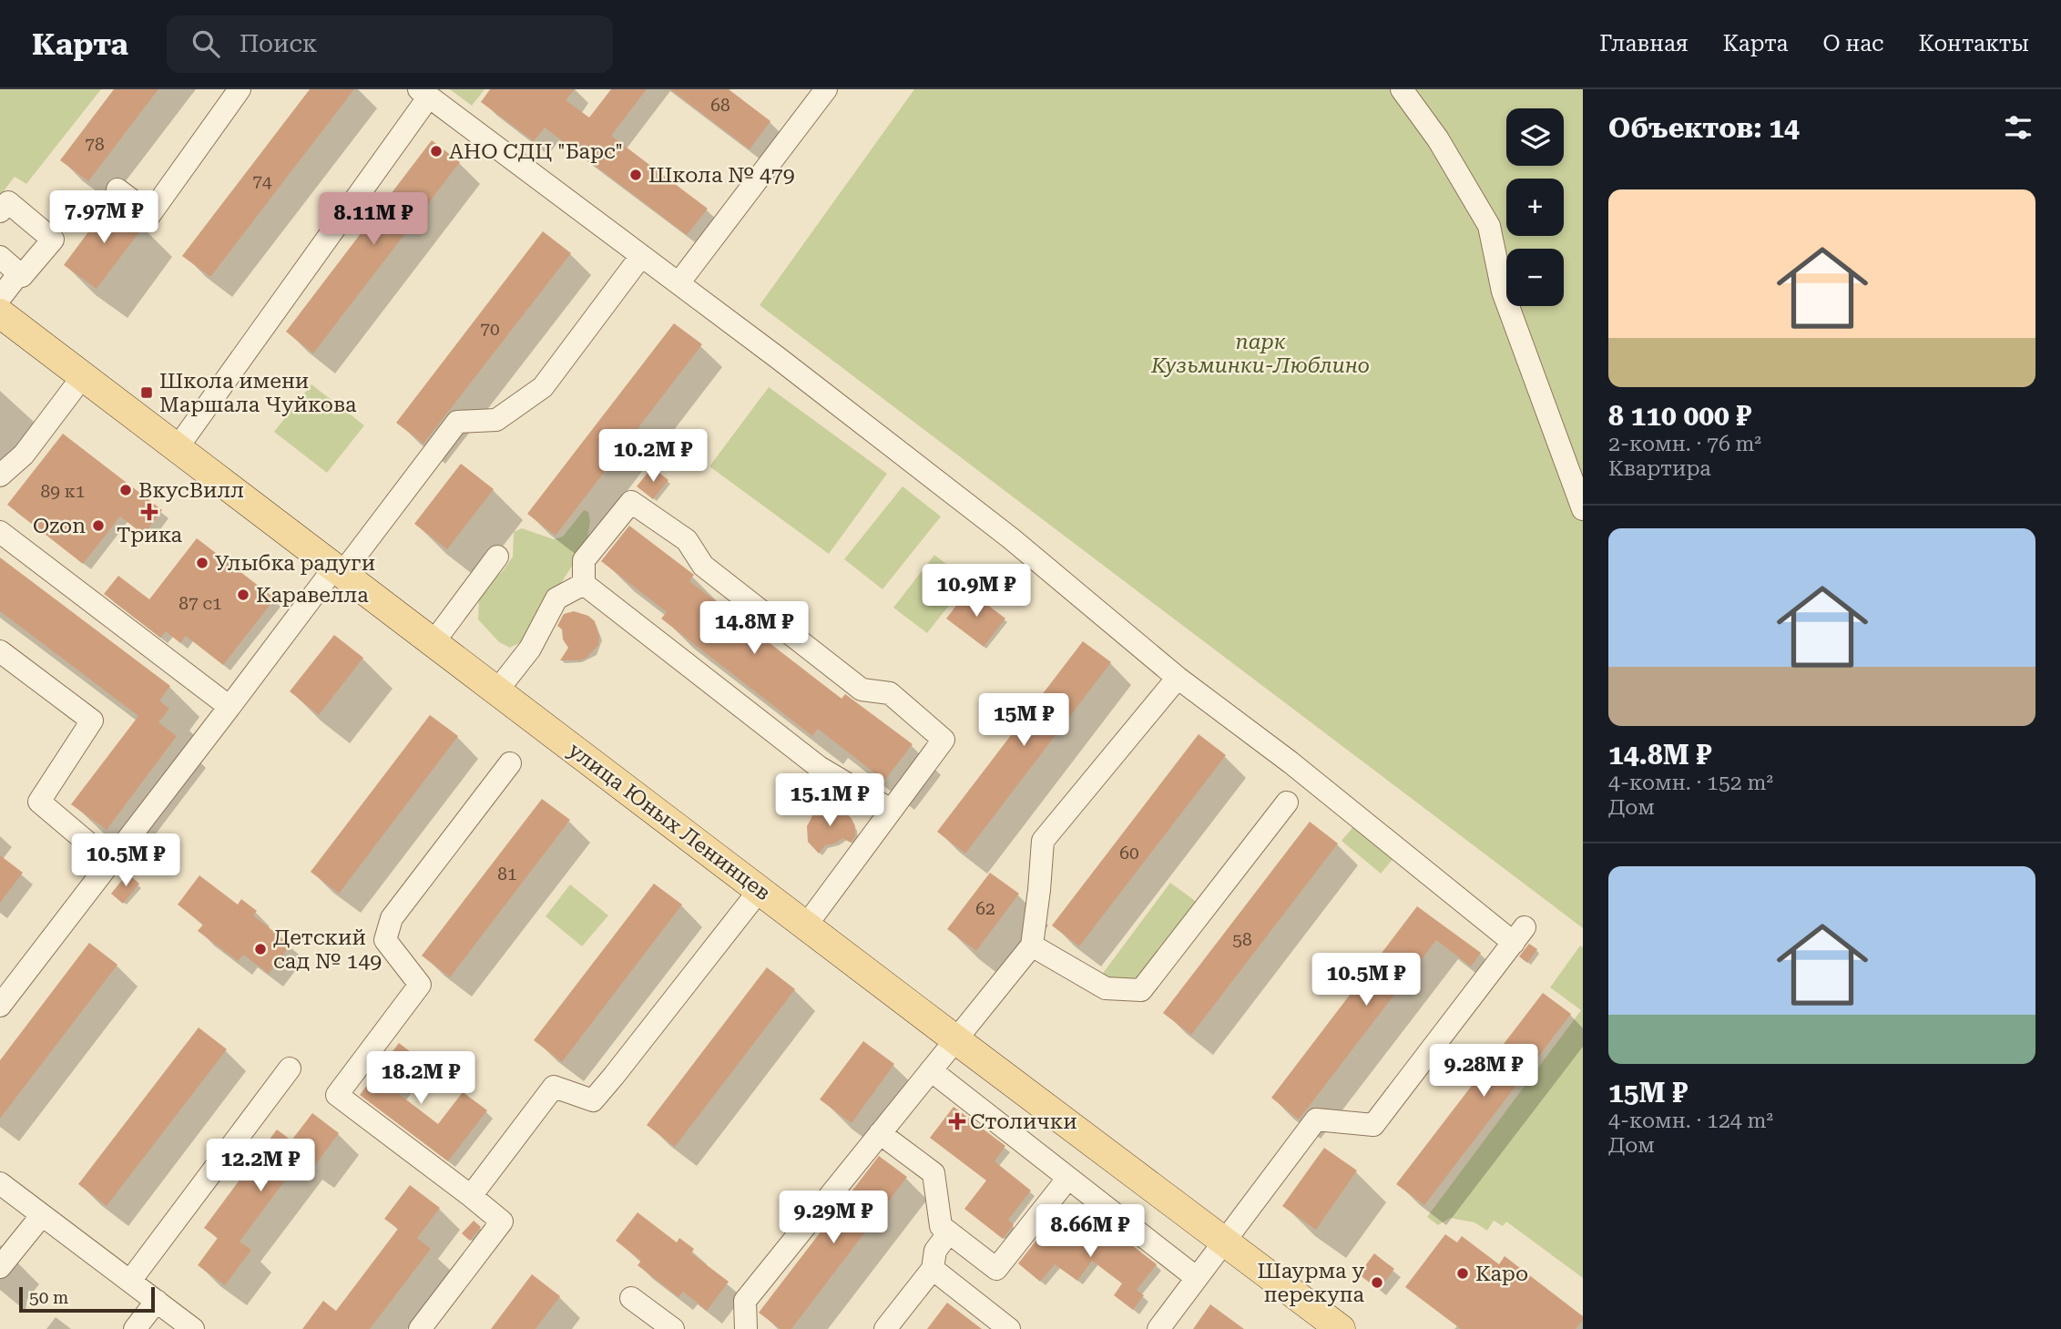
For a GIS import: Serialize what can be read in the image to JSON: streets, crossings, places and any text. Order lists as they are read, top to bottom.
{
  "streets": {
    "main road": ["улица Юных Ленинцев"]
  },
  "parks": ["парк Кузьминки-Люблино"],
  "places": {
    "other": [
      "АНО СДЦ \"Барс\"",
      "Школа № 479",
      "ВкусВилл",
      "Ozon",
      "Улыбка радуги",
      "Каравелла",
      "Детский сад № 149",
      "Kapo",
      "Шаурма у перекупа"
    ],
    "transit": ["Школа имени Маршала Чуйкова"],
    "health": ["Трика", "Столички"]
  },
  "house_numbers": [
    "68",
    "78",
    "74",
    "70",
    "89 к1",
    "87 с1",
    "60",
    "81",
    "62",
    "58"
  ],
  "scale_bar": "50 m",
  "page": {
    "header": "Карта",
    "search": "Поиск",
    "nav": [
      "Главная",
      "Карта",
      "О нас",
      "Контакты"
    ],
    "heading": "Объектов: 14",
    "map_buttons": ["+", "−"],
    "list": [
      {
        "name": "8 110 000 ₽",
        "note": "2-комн. · 76 m² · Квартира"
      },
      {
        "name": "14.8M ₽",
        "note": "4-комн. · 152 m² · Дом"
      },
      {
        "name": "15M ₽",
        "note": "4-комн. · 124 m² · Дом"
      }
    ],
    "price": [
      "7.97M ₽",
      "8.11M ₽",
      "10.2M ₽",
      "10.9M ₽",
      "14.8M ₽",
      "15M ₽",
      "15.1M ₽",
      "10.5M ₽",
      "10.5M ₽",
      "9.28M ₽",
      "18.2M ₽",
      "12.2M ₽",
      "9.29M ₽",
      "8.66M ₽"
    ],
    "scale": "50 m"
  }
}
